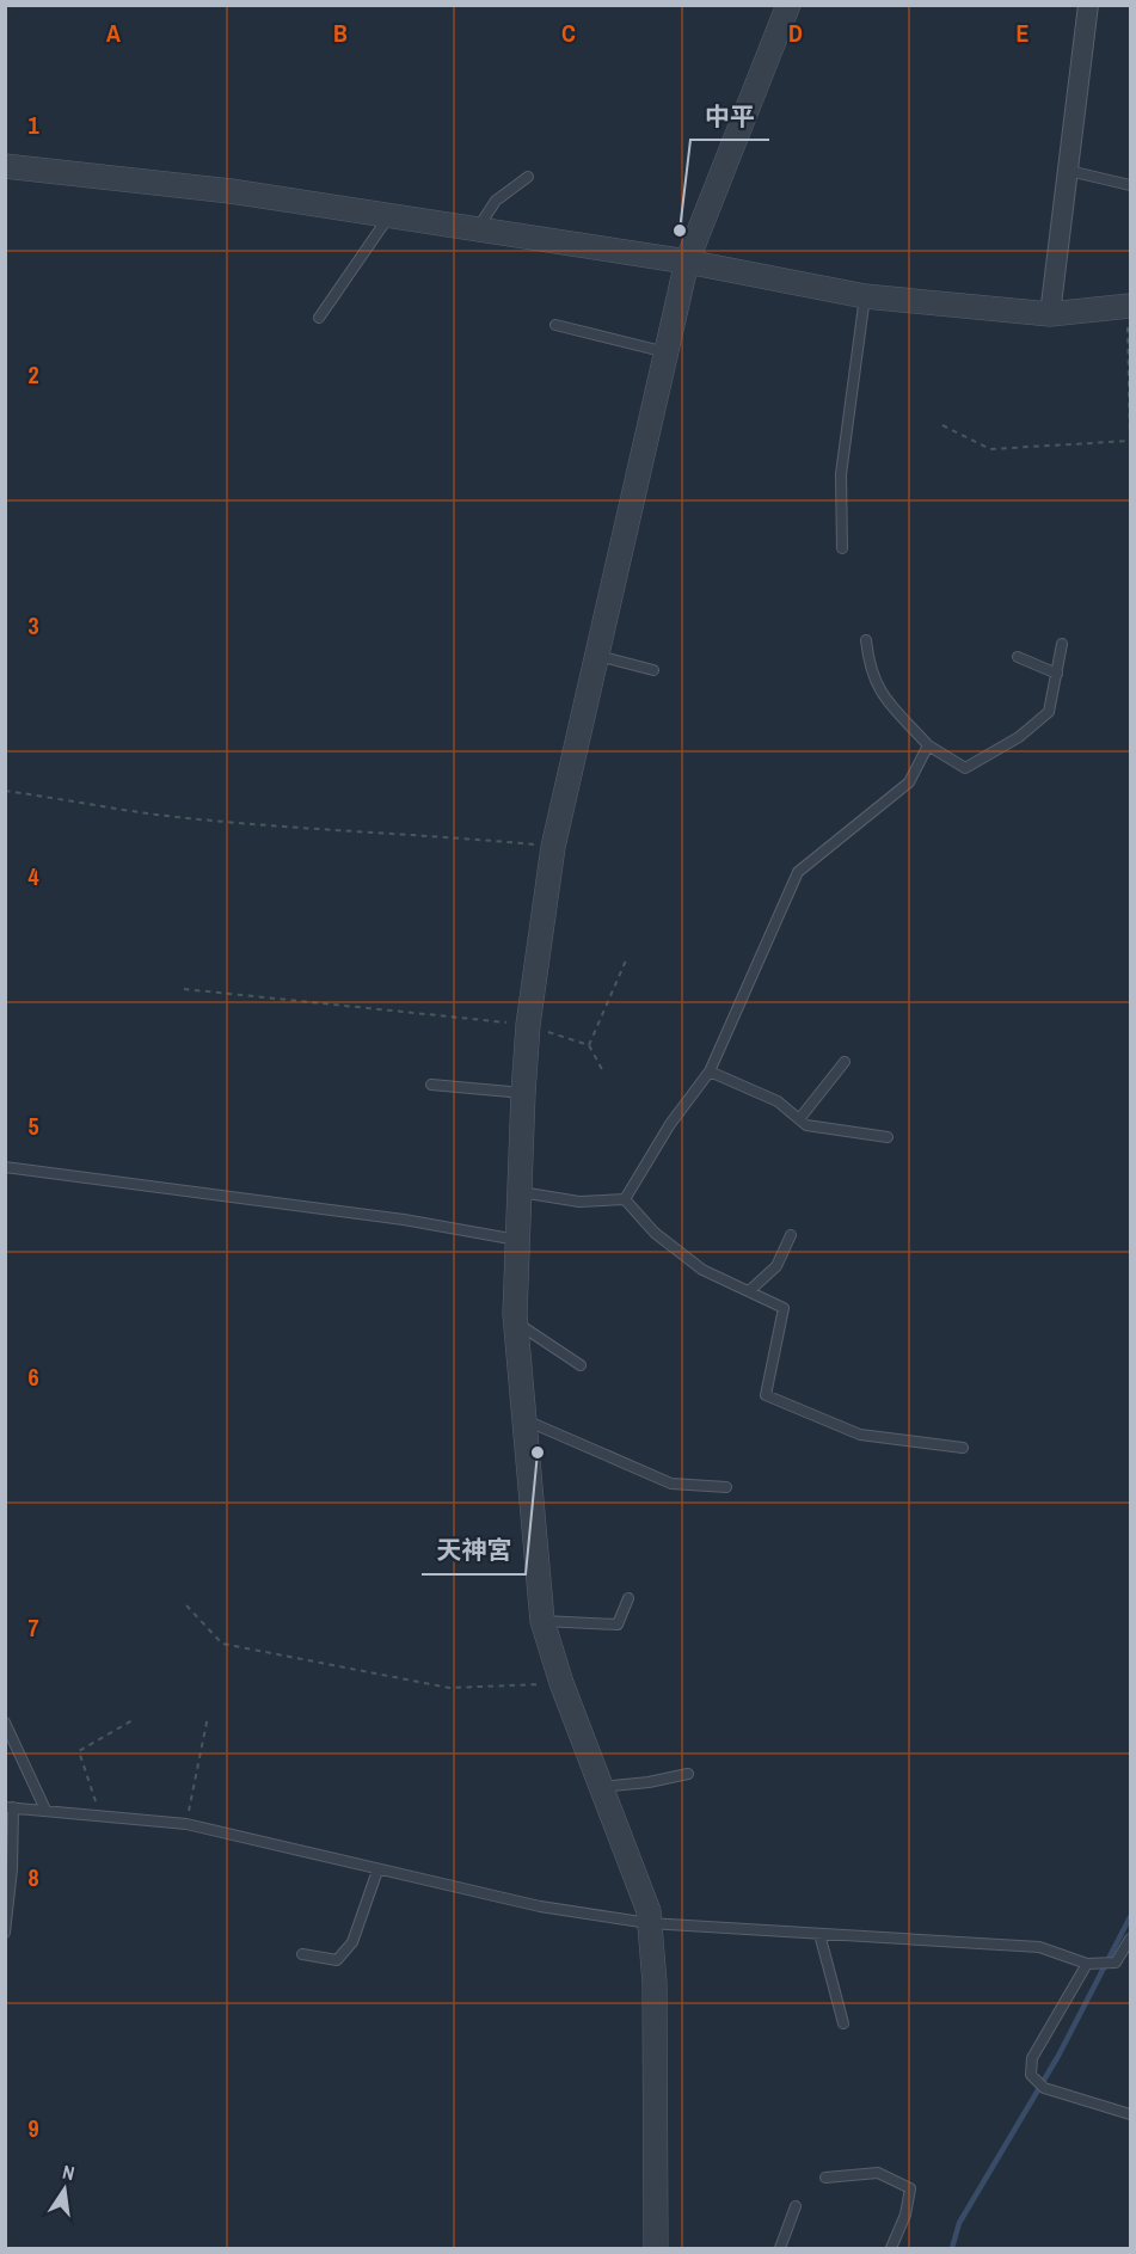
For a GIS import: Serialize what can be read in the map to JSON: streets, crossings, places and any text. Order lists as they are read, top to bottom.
{
  "places": ["中平", "天神宮"],
  "north": "top",
  "grid": {
    "columns": [
      "A",
      "B",
      "C",
      "D",
      "E"
    ],
    "rows": [
      "1",
      "2",
      "3",
      "4",
      "5",
      "6",
      "7",
      "8",
      "9"
    ]
  }
}
